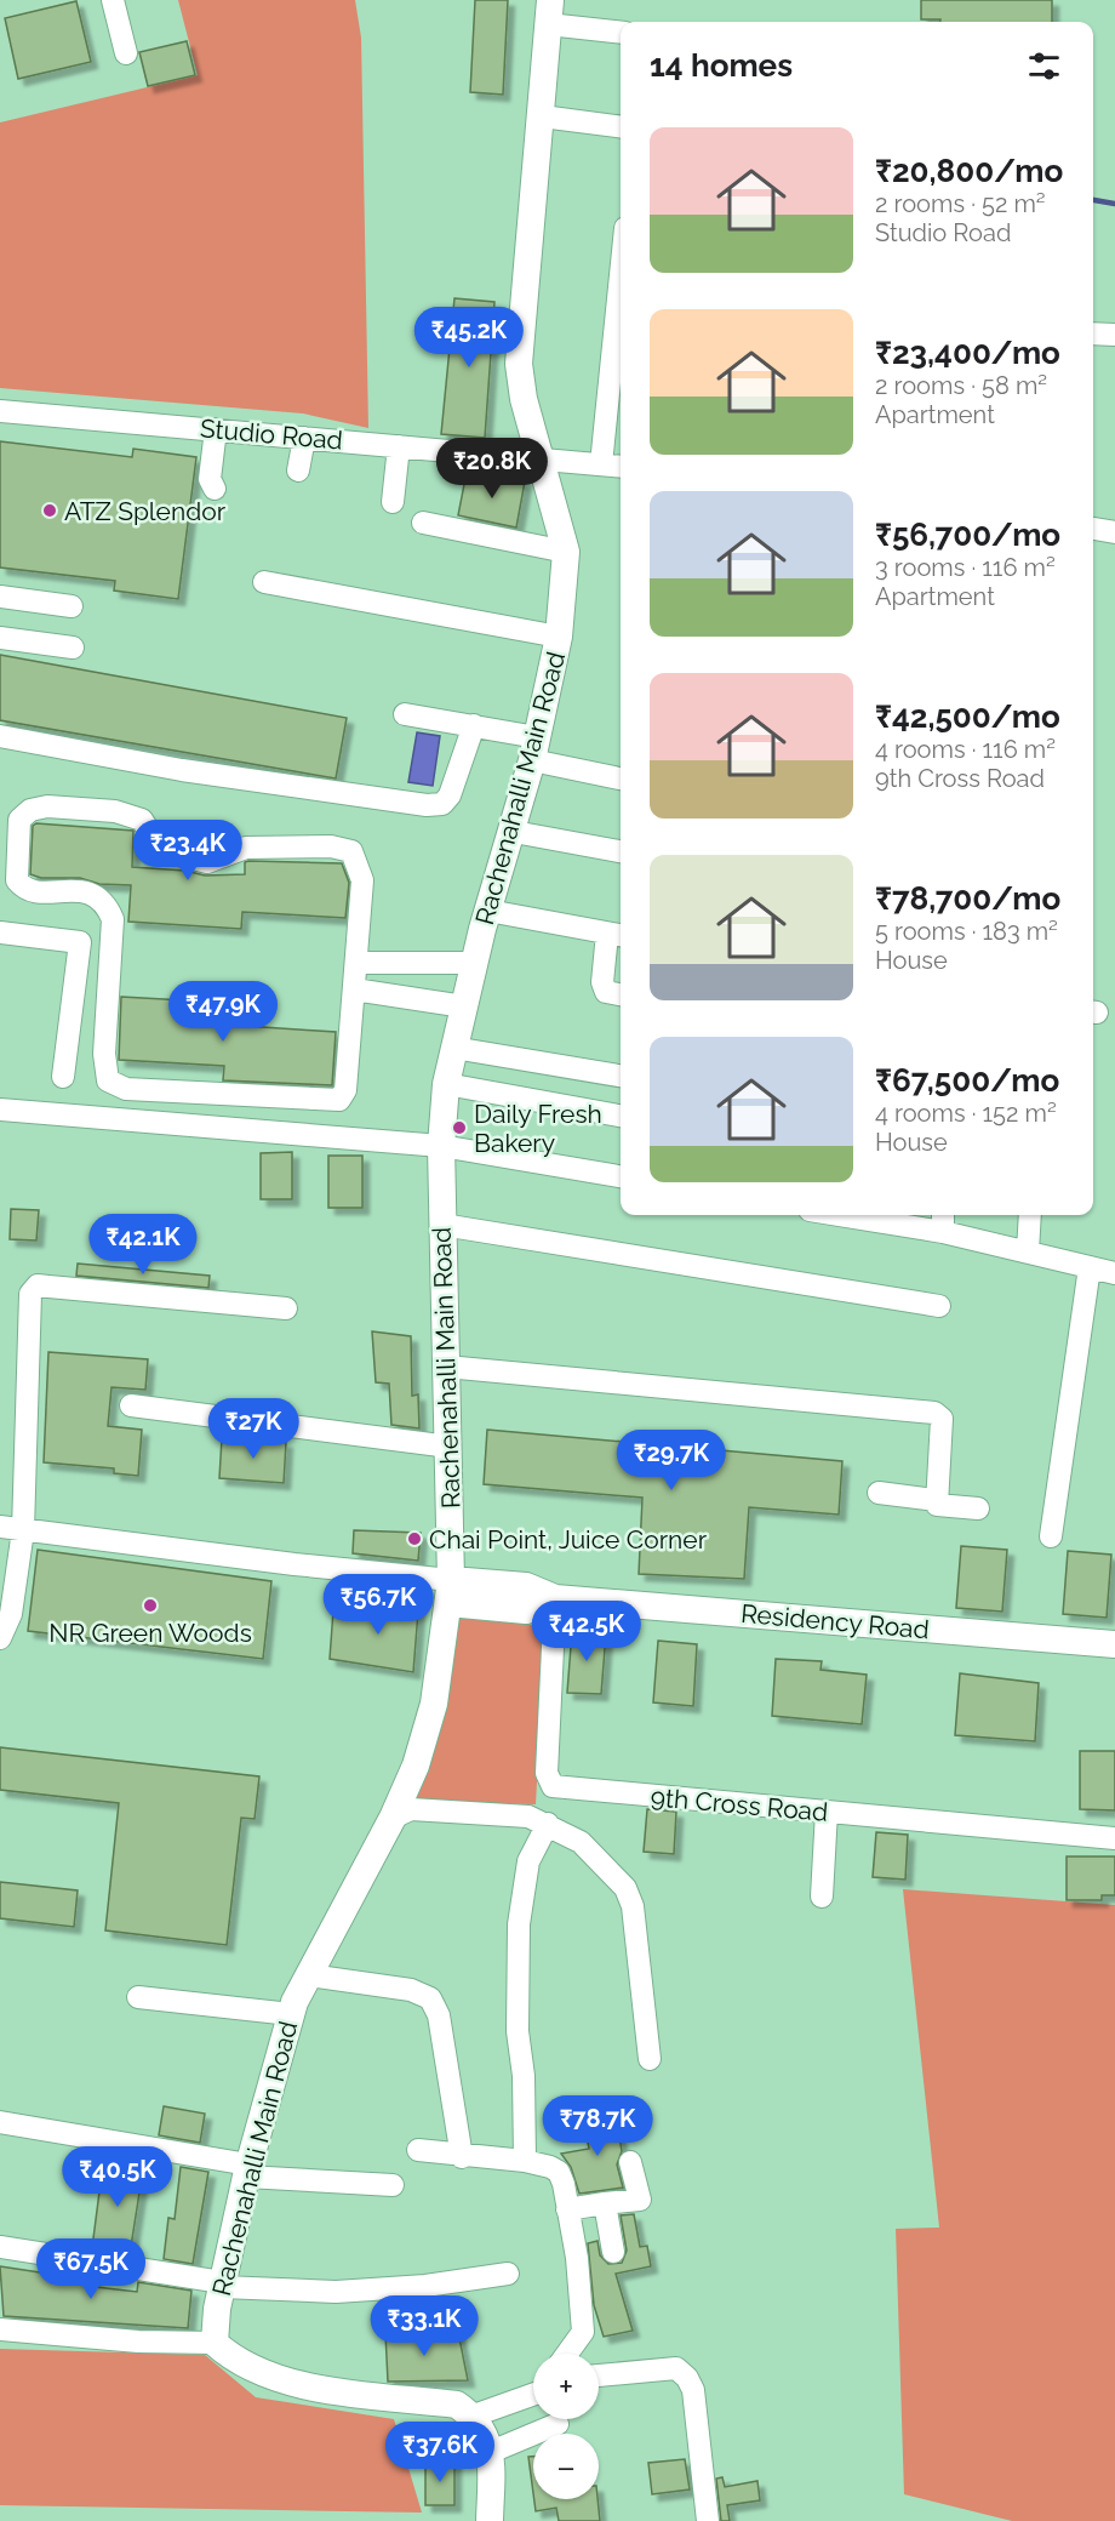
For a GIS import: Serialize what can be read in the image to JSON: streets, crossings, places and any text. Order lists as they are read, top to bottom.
{
  "streets": {
    "street": [
      "Studio Road",
      "Rachenahalli Main Road",
      "Residency Road",
      "9th Cross Road"
    ]
  },
  "crossings": [
    ["Studio Road", "Rachenahalli Main Road"],
    ["Rachenahalli Main Road", "Residency Road"],
    ["Residency Road", "9th Cross Road"]
  ],
  "places": [
    "ATZ Splendor",
    "Daily Fresh Bakery",
    "Chai Point, Juice Corner",
    "NR Green Woods"
  ],
  "page": {
    "heading": "14 homes",
    "list": [
      {
        "name": "₹20,800/mo",
        "note": "2 rooms · 52 m² · Studio Road"
      },
      {
        "name": "₹23,400/mo",
        "note": "2 rooms · 58 m² · Apartment"
      },
      {
        "name": "₹56,700/mo",
        "note": "3 rooms · 116 m² · Apartment"
      },
      {
        "name": "₹42,500/mo",
        "note": "4 rooms · 116 m² · 9th Cross Road"
      },
      {
        "name": "₹78,700/mo",
        "note": "5 rooms · 183 m² · House"
      },
      {
        "name": "₹67,500/mo",
        "note": "4 rooms · 152 m² · House"
      }
    ],
    "price": [
      "₹45.2K",
      "₹20.8K",
      "₹23.4K",
      "₹47.9K",
      "₹42.1K",
      "₹27K",
      "₹29.7K",
      "₹56.7K",
      "₹42.5K",
      "₹78.7K",
      "₹40.5K",
      "₹67.5K",
      "₹33.1K",
      "₹37.6K"
    ],
    "map_buttons": ["+", "−"]
  }
}
